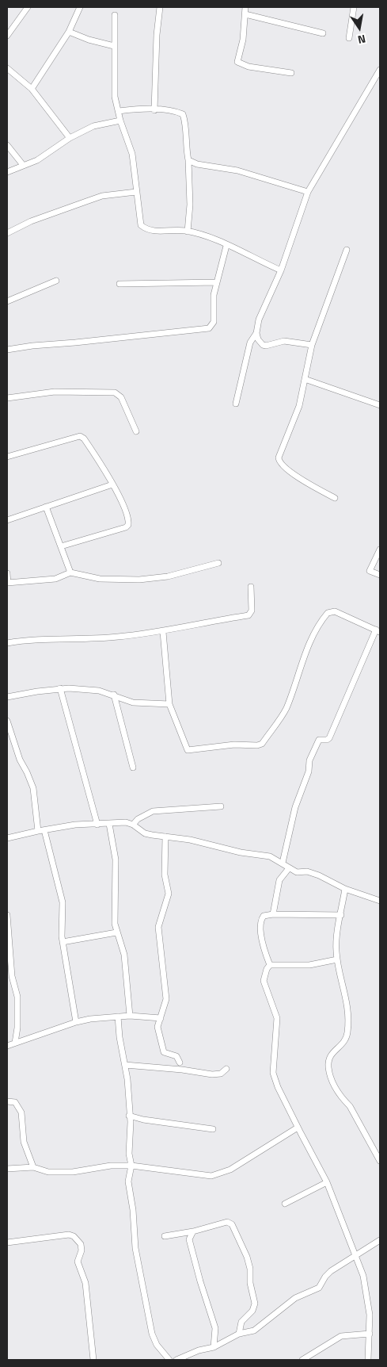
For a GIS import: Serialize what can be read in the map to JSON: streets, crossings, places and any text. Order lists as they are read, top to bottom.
{
  "north": "bottom"
}
